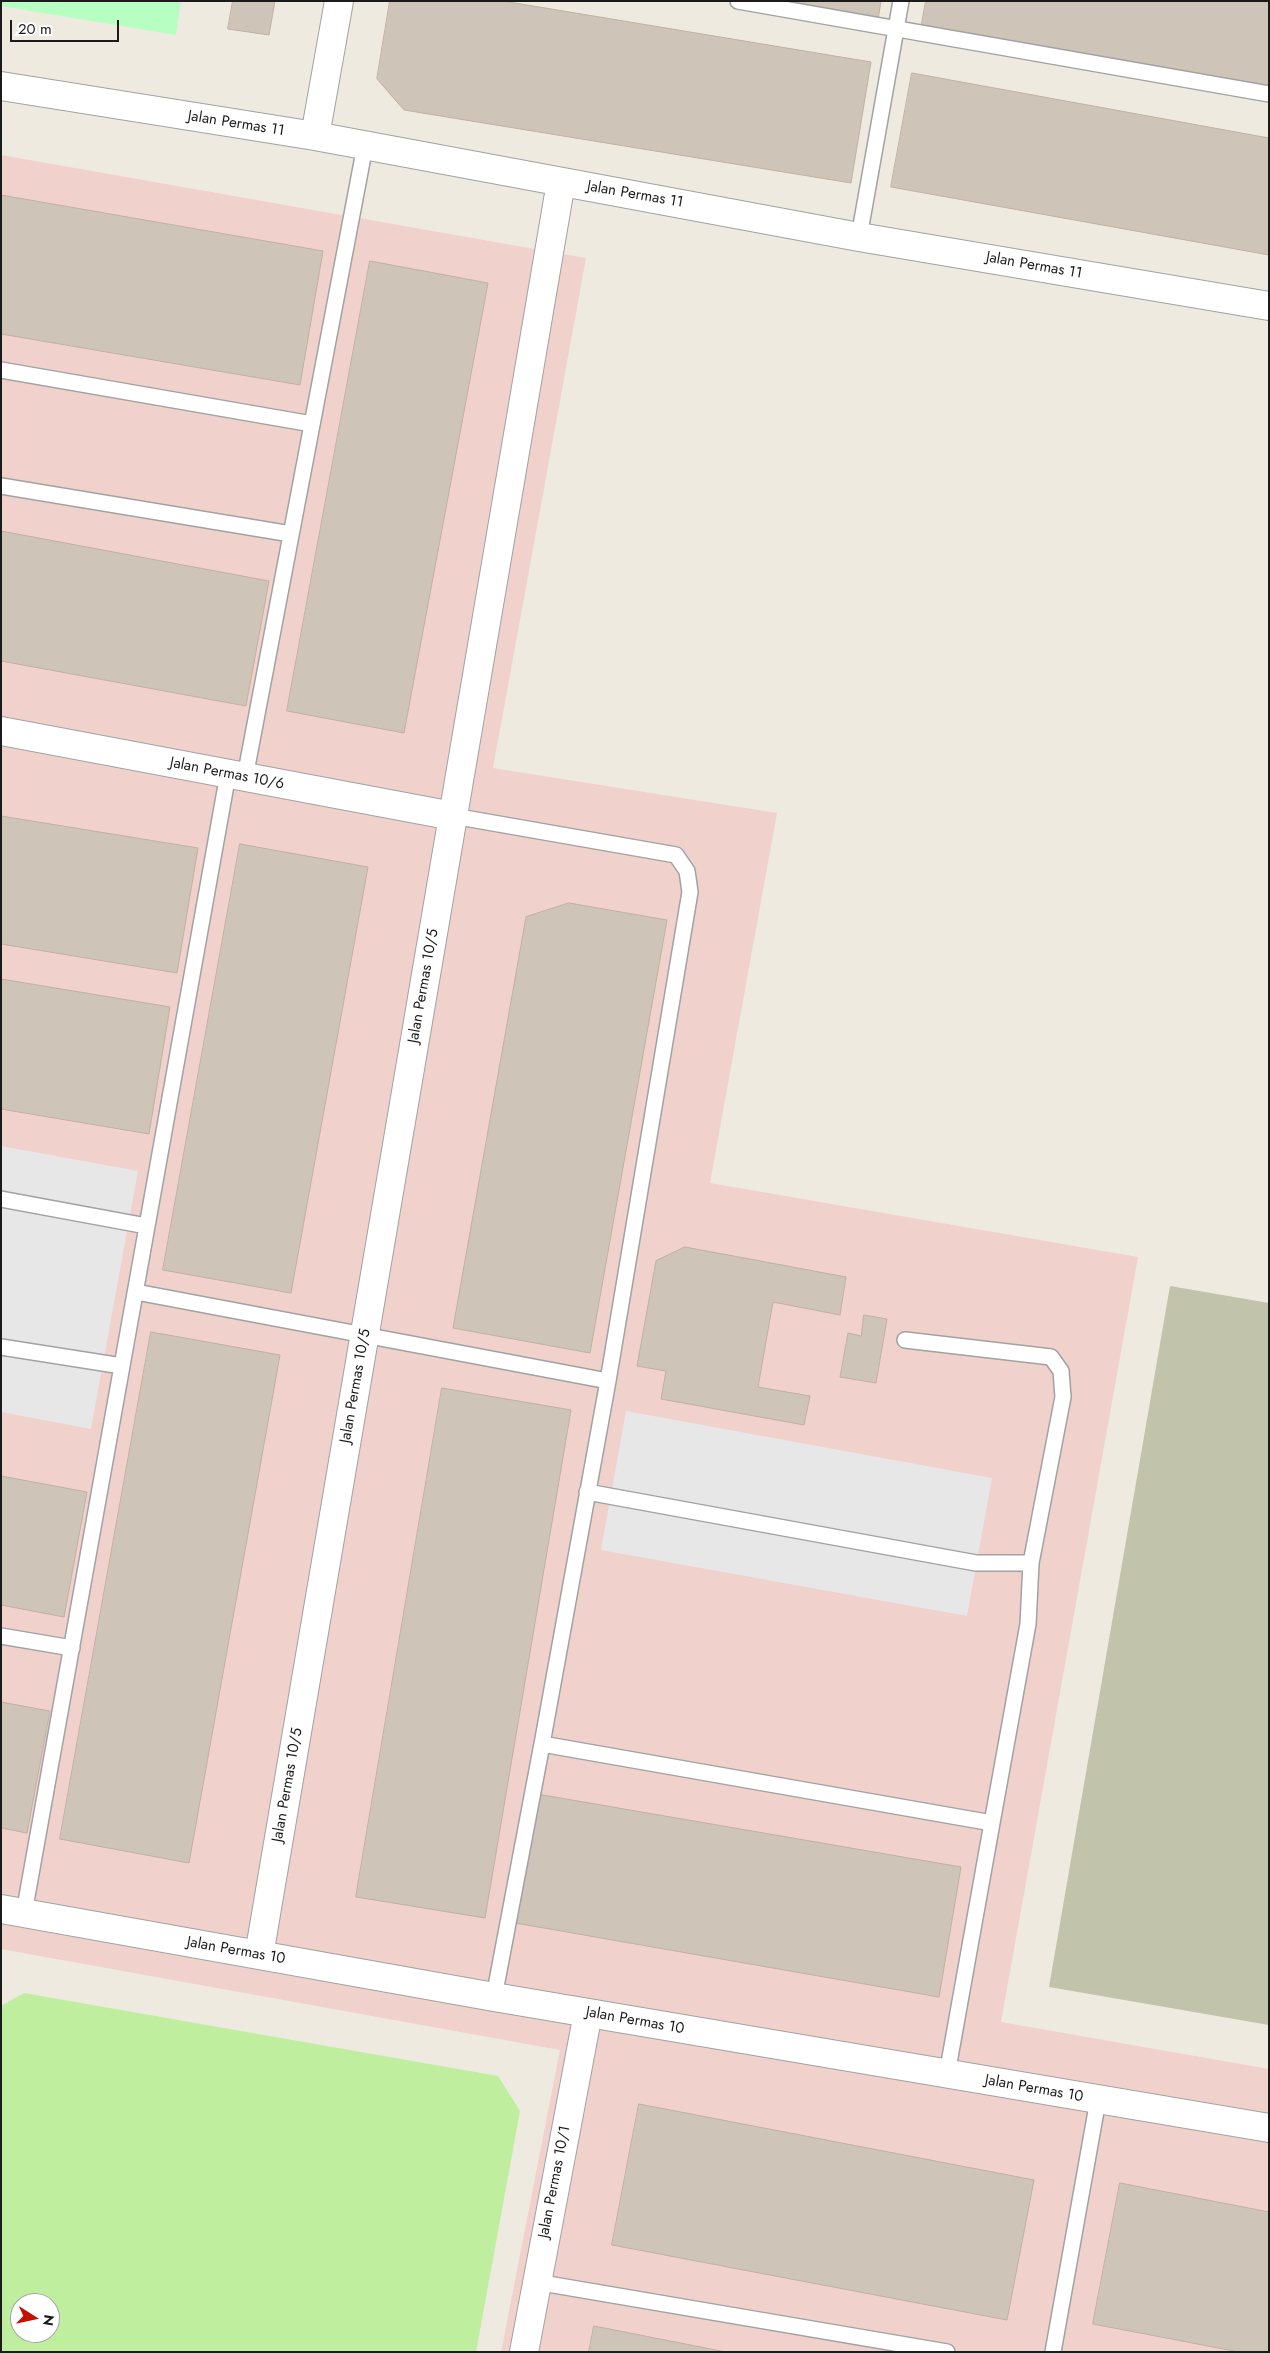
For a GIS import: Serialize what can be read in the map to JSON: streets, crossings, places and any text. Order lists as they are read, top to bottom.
{
  "streets": {
    "street": [
      "Jalan Permas 11",
      "Jalan Permas 10/6",
      "Jalan Permas 10/5",
      "Jalan Permas 10",
      "Jalan Permas 10/1"
    ]
  },
  "crossings": [
    ["Jalan Permas 11", "Jalan Permas 10/5"],
    ["Jalan Permas 10/6", "Jalan Permas 10/5"],
    ["Jalan Permas 10/5", "Jalan Permas 10"],
    ["Jalan Permas 10", "Jalan Permas 10/1"]
  ],
  "scale_bar": "20 m",
  "north": "right"
}
